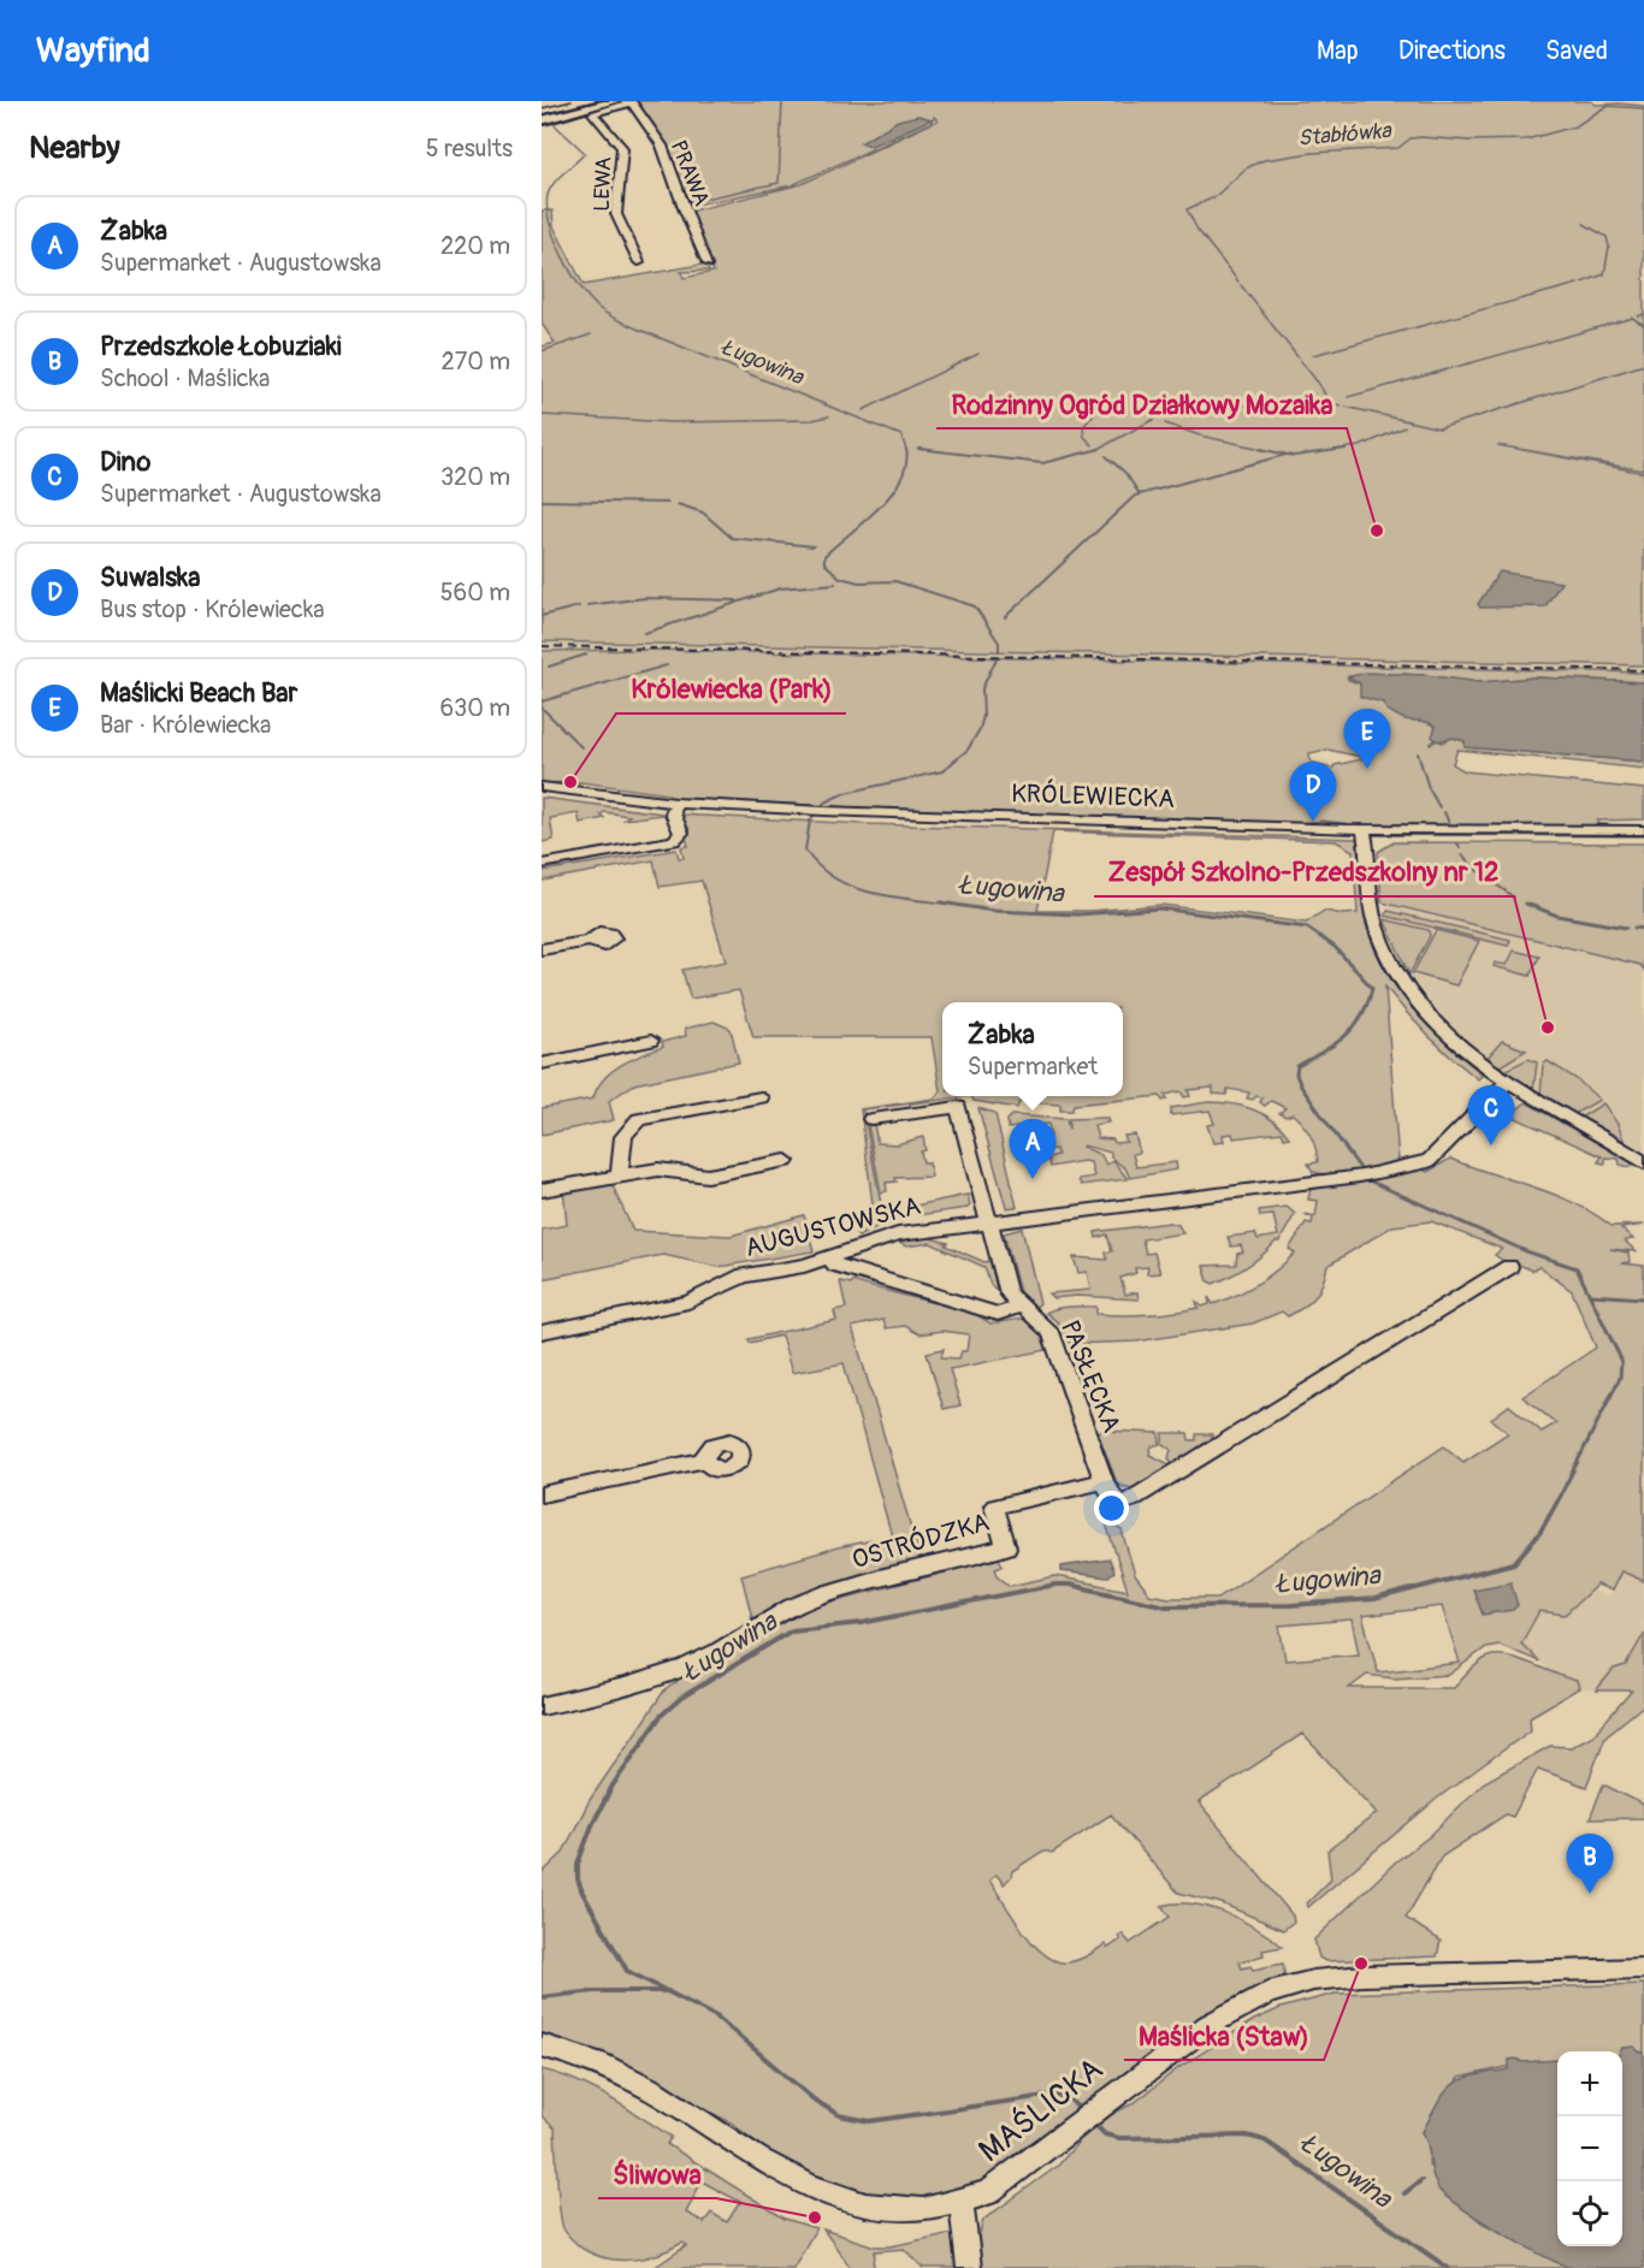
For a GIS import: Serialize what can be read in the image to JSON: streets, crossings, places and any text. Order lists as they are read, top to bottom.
{
  "streets": {
    "street": [
      "PRAWA",
      "LEWA",
      "KRÓLEWIECKA",
      "AUGUSTOWSKA",
      "PASŁĘCKA",
      "OSTRÓDZKA",
      "MAŚLICKA"
    ]
  },
  "crossings": [
    ["AUGUSTOWSKA", "PASŁĘCKA"],
    ["PASŁĘCKA", "OSTRÓDZKA"]
  ],
  "water": ["Stabłówka", "Ługowina"],
  "places": [
    "Rodzinny Ogród Działkowy Mozaika",
    "Królewiecka (Park)",
    "Zespół Szkolno-Przedszkolny nr 12",
    "Maślicka (Staw)",
    "Śliwowa"
  ],
  "page": {
    "header": "Wayfind",
    "nav": ["Map", "Directions", "Saved"],
    "heading": ["Nearby", "5 results"],
    "list": [
      {
        "mark": "A",
        "name": "Żabka",
        "note": "Supermarket · Augustowska",
        "value": "220 m"
      },
      {
        "mark": "B",
        "name": "Przedszkole Łobuziaki",
        "note": "School · Maślicka",
        "value": "270 m"
      },
      {
        "mark": "C",
        "name": "Dino",
        "note": "Supermarket · Augustowska",
        "value": "320 m"
      },
      {
        "mark": "D",
        "name": "Suwalska",
        "note": "Bus stop · Królewiecka",
        "value": "560 m"
      },
      {
        "mark": "E",
        "name": "Maślicki Beach Bar",
        "note": "Bar · Królewiecka",
        "value": "630 m"
      }
    ],
    "pins": [
      "E",
      "D",
      "C",
      "A",
      "B"
    ],
    "popup": ["Żabka", "Supermarket"],
    "map_buttons": ["+", "−"]
  }
}
